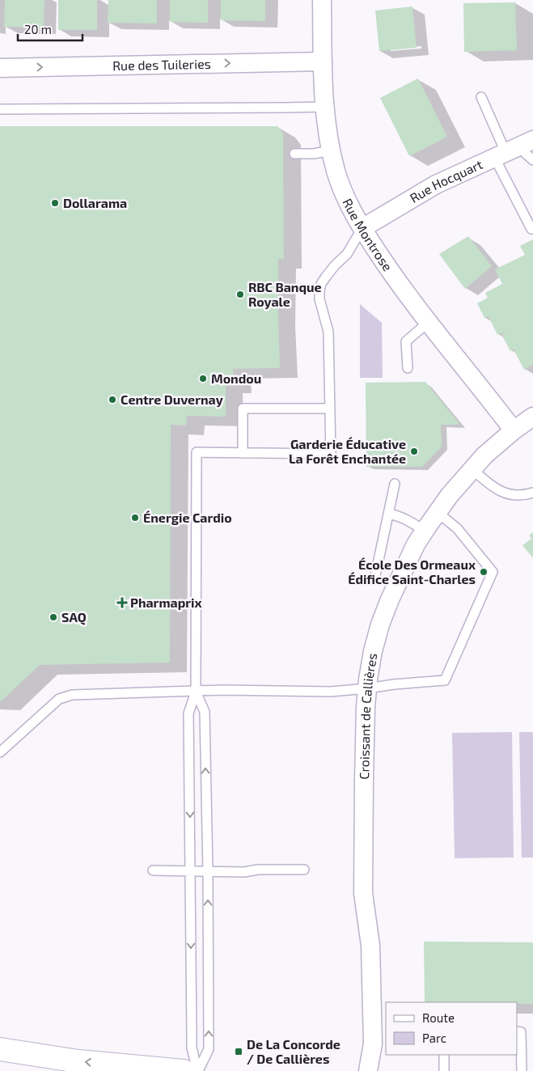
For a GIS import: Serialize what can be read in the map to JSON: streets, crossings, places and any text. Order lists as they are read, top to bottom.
{
  "streets": {
    "street": [
      "Rue des Tuileries",
      "Rue Hocquart",
      "Rue Montrose",
      "Croissant de Callières"
    ]
  },
  "crossings": [
    ["Rue des Tuileries", "Rue Montrose"],
    ["Rue Hocquart", "Rue Montrose"],
    ["Rue Montrose", "Croissant de Callières"]
  ],
  "one_way": ["Rue des Tuileries"],
  "places": {
    "other": [
      "Dollarama",
      "RBC Banque Royale",
      "Mondou",
      "Centre Duvernay",
      "Garderie Éducative La Forêt Enchantée",
      "Énergie Cardio",
      "École Des Ormeaux Édifice Saint-Charles",
      "SAQ"
    ],
    "health": ["Pharmaprix"],
    "transit": ["De La Concorde / De Callières"]
  },
  "legend": ["Route", "Parc"],
  "scale_bar": "20 m"
}
